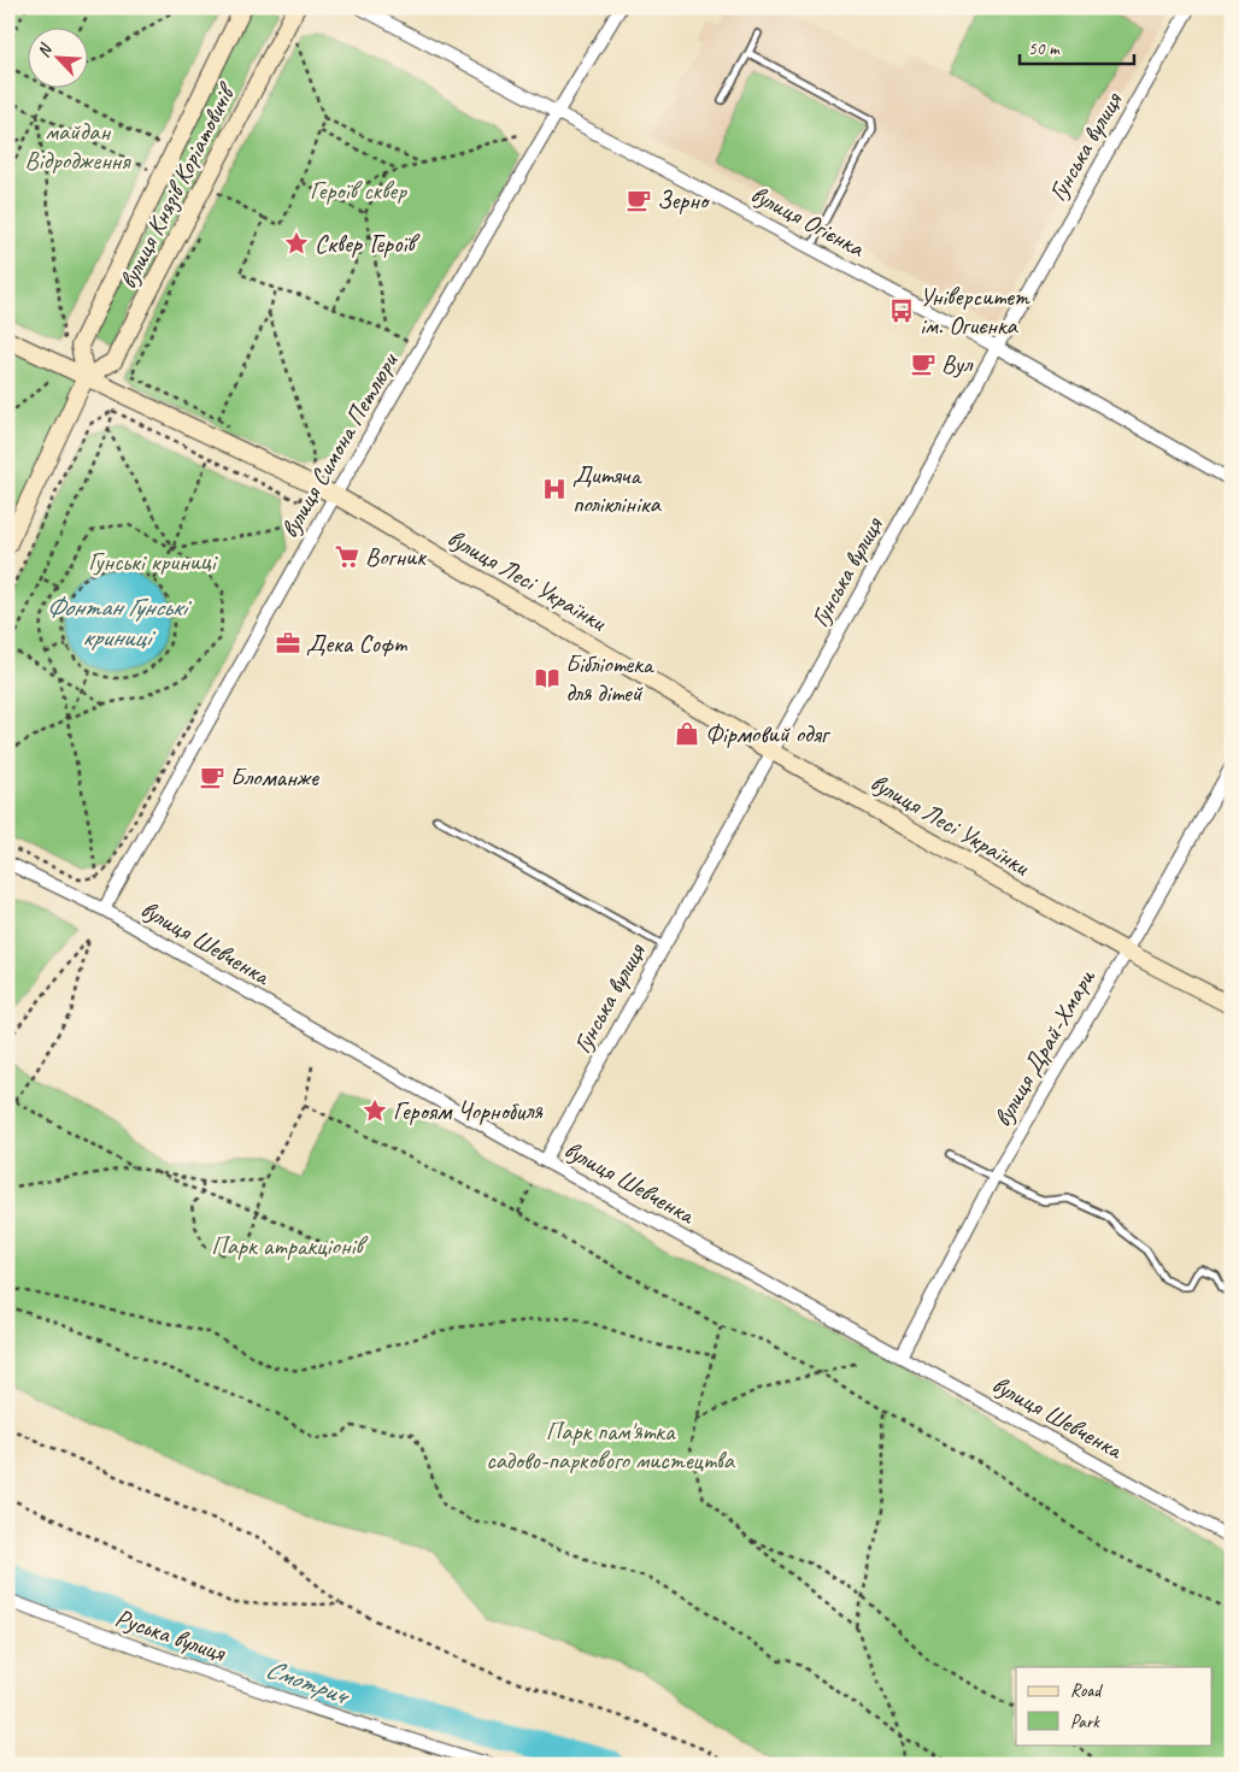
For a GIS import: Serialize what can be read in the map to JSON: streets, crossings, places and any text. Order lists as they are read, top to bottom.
{
  "streets": {
    "street": [
      "Гунська вулиця",
      "вулиця Князів Коріатовичів",
      "вулиця Огієнка",
      "вулиця Симона Петлюри",
      "вулиця Лесі Українки",
      "вулиця Шевченка",
      "вулиця Драй-Хмари",
      "Руська вулиця"
    ]
  },
  "crossings": [
    ["Гунська вулиця", "вулиця Огієнка"],
    ["Гунська вулиця", "вулиця Лесі Українки"],
    ["Гунська вулиця", "вулиця Шевченка"],
    ["вулиця Князів Коріатовичів", "вулиця Лесі Українки"],
    ["вулиця Огієнка", "вулиця Симона Петлюри"],
    ["вулиця Симона Петлюри", "вулиця Лесі Українки"],
    ["вулиця Симона Петлюри", "вулиця Шевченка"],
    ["вулиця Лесі Українки", "вулиця Драй-Хмари"],
    ["вулиця Шевченка", "вулиця Драй-Хмари"]
  ],
  "water": ["Фонтан Гунські криниці", "Смотрич"],
  "parks": [
    "майдан Відродження",
    "Героїв сквер",
    "Гунські криниці",
    "Парк атракціонів",
    "Парк пам'ятка садово-паркового мистецтва"
  ],
  "places": {
    "cafe": ["Зерно", "Вул", "Бломанже"],
    "place": ["Сквер Героїв", "Героям Чорнобиля"],
    "bus stop": ["Університет ім. Огиєнка"],
    "hospital": ["Дитяча поліклініка"],
    "supermarket": ["Вогник"],
    "office": ["Дека Софт"],
    "library": ["Бібліотека для дітей"],
    "shop": ["Фірмовий одяг"]
  },
  "legend": ["Road", "Park"],
  "scale_bar": "50 m",
  "north": "top left"
}
